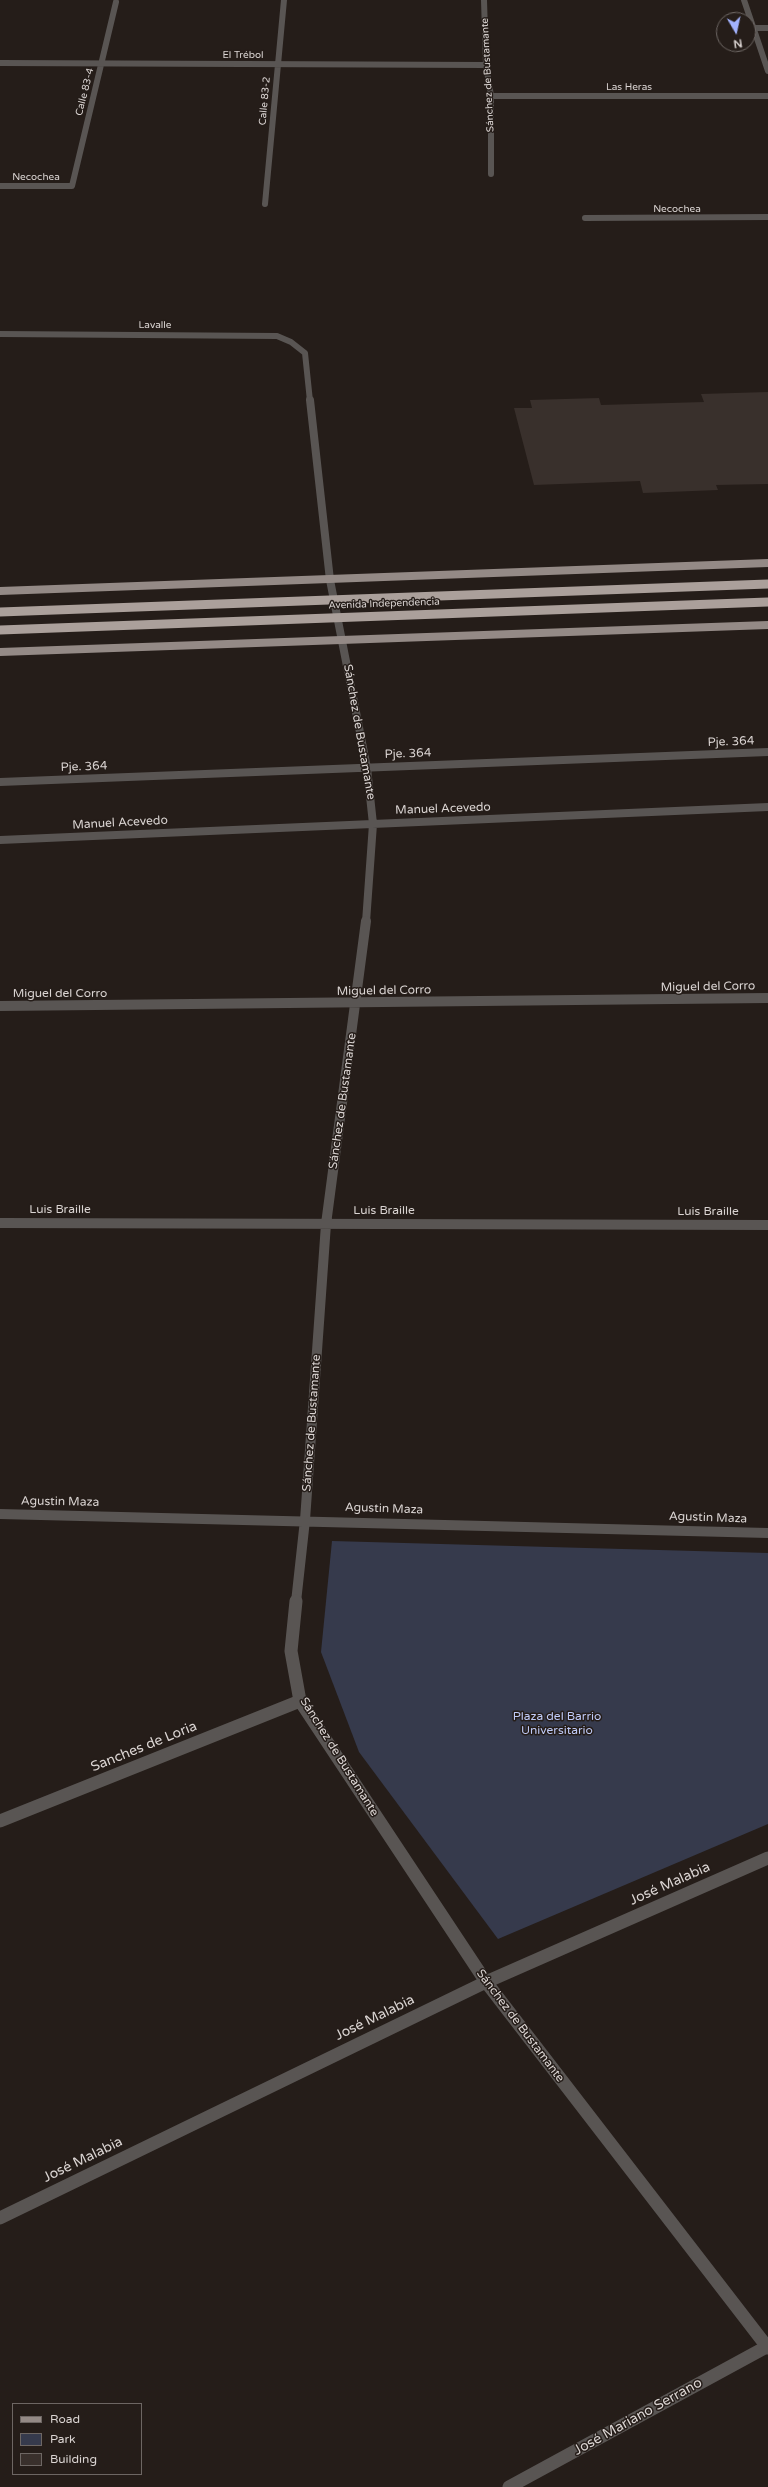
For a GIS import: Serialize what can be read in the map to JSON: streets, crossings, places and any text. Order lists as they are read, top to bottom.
{
  "streets": {
    "highway": ["Avenida Independencia"],
    "street": [
      "El Trébol",
      "Sánchez de Bustamante",
      "Las Heras",
      "Calle 83-4",
      "Calle 83-2",
      "Necochea",
      "Lavalle",
      "Pje. 364",
      "Manuel Acevedo",
      "Miguel del Corro",
      "Luis Braille",
      "Agustin Maza",
      "Sanches de Loria",
      "José Malabia",
      "José Mariano Serrano"
    ]
  },
  "crossings": [
    ["El Trébol", "Sánchez de Bustamante"],
    ["El Trébol", "Calle 83-4"],
    ["El Trébol", "Calle 83-2"],
    ["Sánchez de Bustamante", "Las Heras"],
    ["Sánchez de Bustamante", "Lavalle"],
    ["Sánchez de Bustamante", "Avenida Independencia"],
    ["Sánchez de Bustamante", "Pje. 364"],
    ["Sánchez de Bustamante", "Manuel Acevedo"],
    ["Sánchez de Bustamante", "Miguel del Corro"],
    ["Sánchez de Bustamante", "Luis Braille"],
    ["Sánchez de Bustamante", "Agustin Maza"],
    ["Sánchez de Bustamante", "Sanches de Loria"],
    ["Sánchez de Bustamante", "José Malabia"],
    ["Sánchez de Bustamante", "José Mariano Serrano"],
    ["Calle 83-4", "Necochea"]
  ],
  "parks": ["Plaza del Barrio Universitario"],
  "legend": ["Road", "Park", "Building"],
  "north": "bottom"
}
